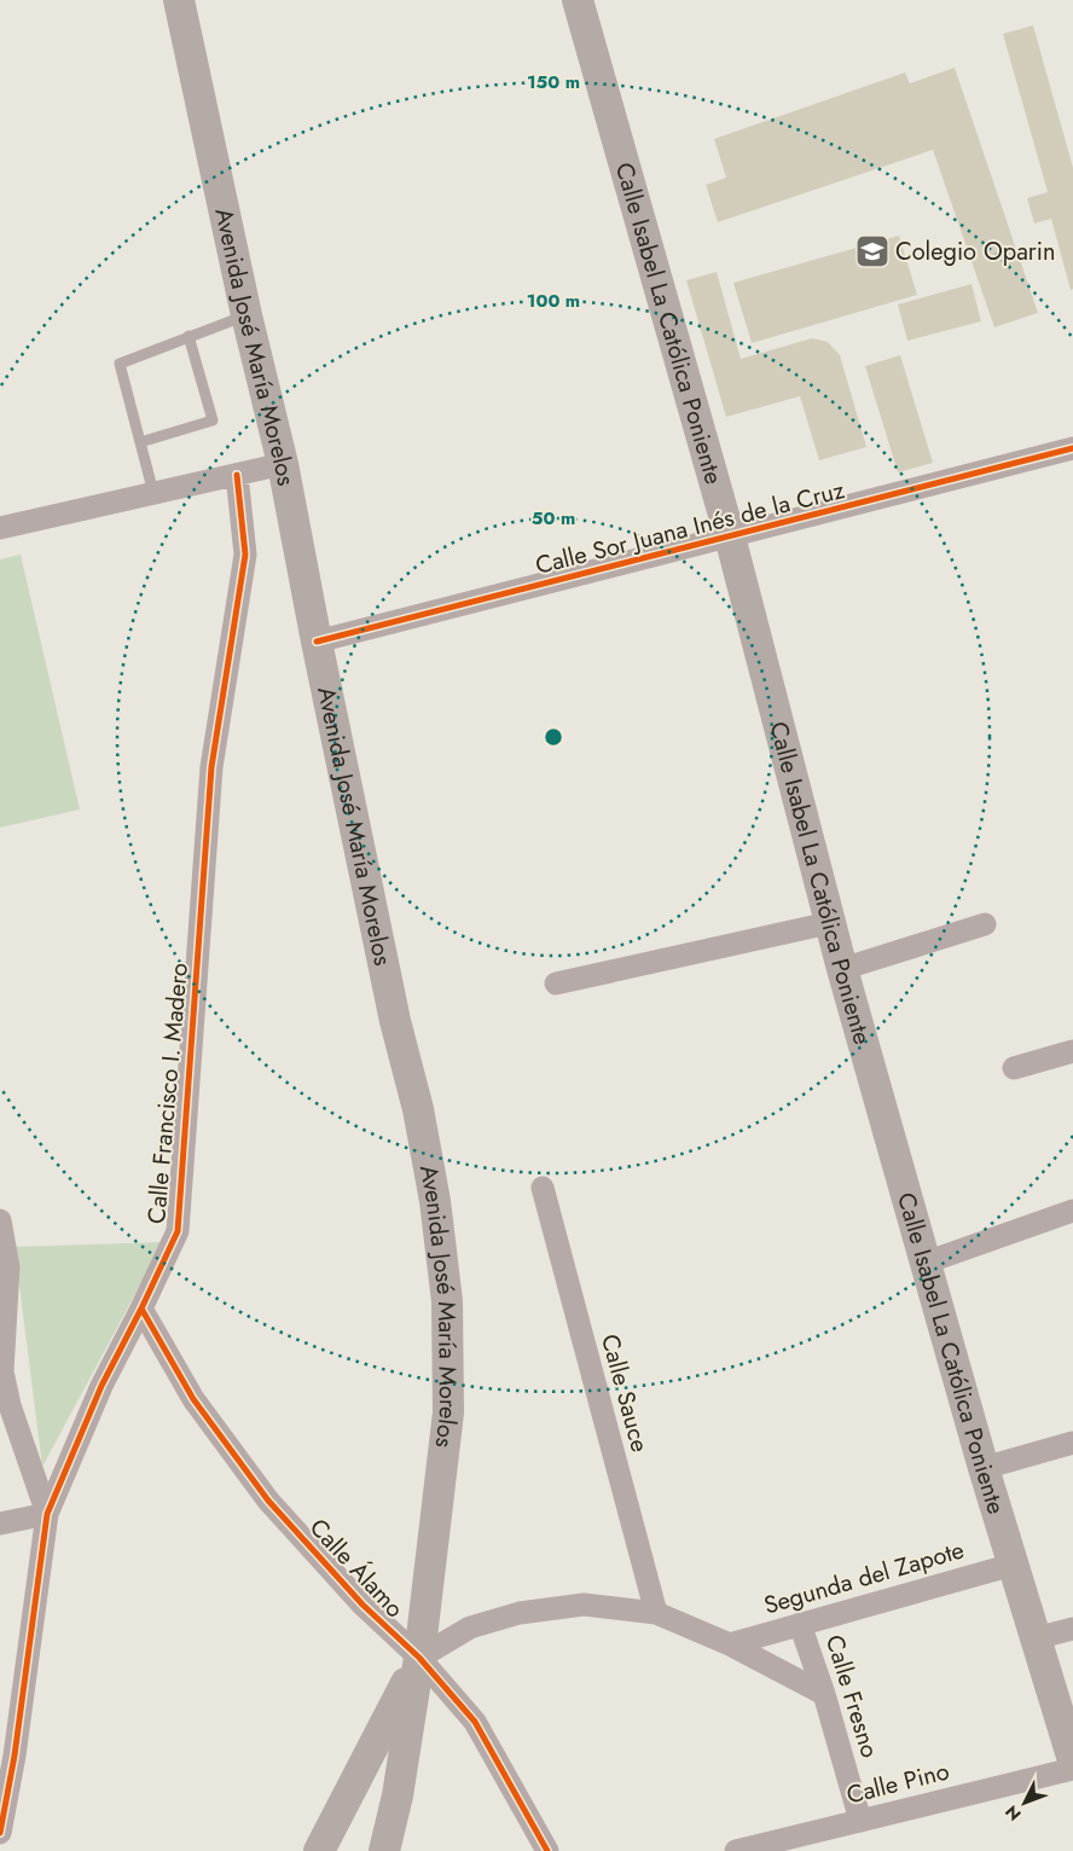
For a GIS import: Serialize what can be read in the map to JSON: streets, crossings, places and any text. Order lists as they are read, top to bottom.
{
  "streets": {
    "main road": ["Calle Isabel La Católica Poniente", "Avenida José María Morelos"],
    "street": [
      "Calle Sor Juana Inés de la Cruz",
      "Calle Francisco I. Madero",
      "Calle Sauce",
      "Calle Álamo",
      "Segunda del Zapote",
      "Calle Fresno",
      "Calle Pino"
    ]
  },
  "crossings": [
    ["Calle Isabel La Católica Poniente", "Calle Sor Juana Inés de la Cruz"],
    ["Calle Isabel La Católica Poniente", "Segunda del Zapote"],
    ["Avenida José María Morelos", "Calle Sor Juana Inés de la Cruz"],
    ["Avenida José María Morelos", "Calle Álamo"],
    ["Calle Francisco I. Madero", "Calle Álamo"],
    ["Segunda del Zapote", "Calle Fresno"],
    ["Calle Fresno", "Calle Pino"]
  ],
  "places": {
    "school or university": ["Colegio Oparin"]
  },
  "north": "bottom left",
  "rings": ["150 m", "100 m", "50 m"]
}
